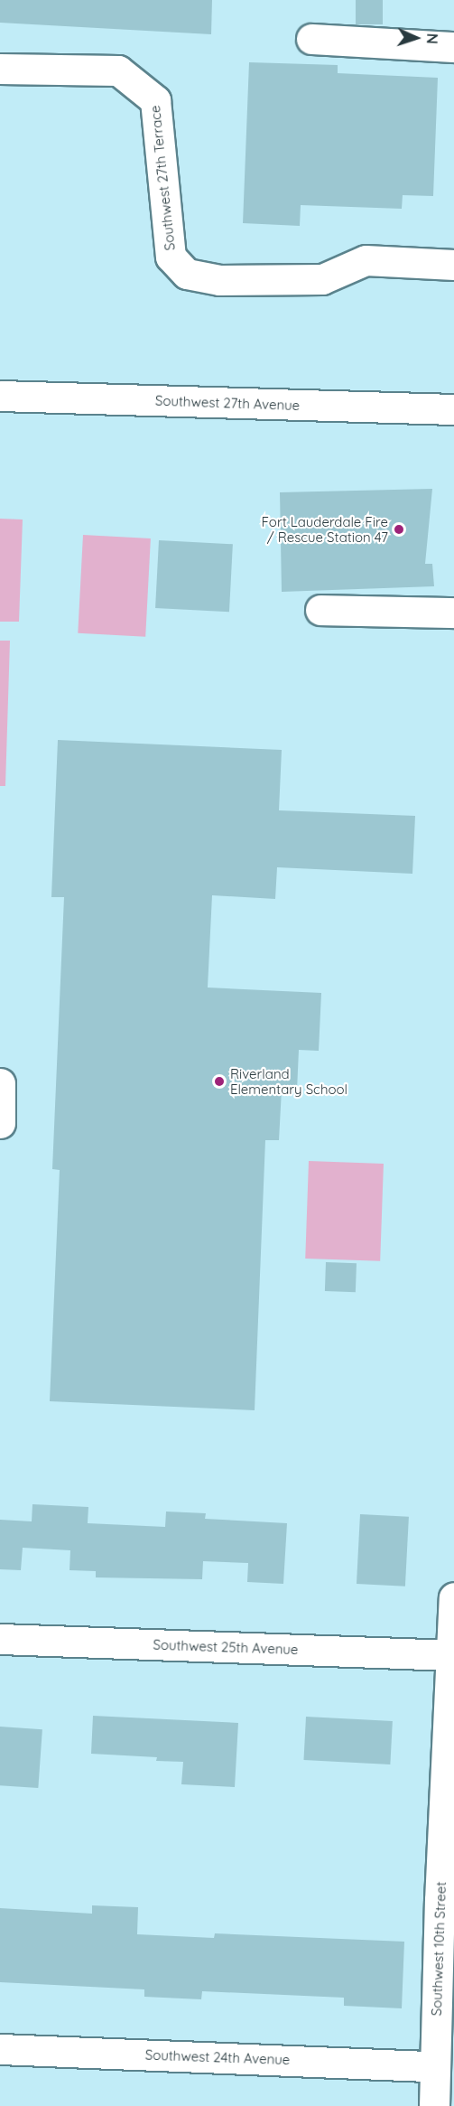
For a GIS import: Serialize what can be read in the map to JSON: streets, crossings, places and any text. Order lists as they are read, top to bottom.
{
  "streets": {
    "street": [
      "Southwest 27th Terrace",
      "Southwest 27th Avenue",
      "Southwest 25th Avenue",
      "Southwest 10th Street",
      "Southwest 24th Avenue"
    ]
  },
  "crossings": [
    ["Southwest 25th Avenue", "Southwest 10th Street"],
    ["Southwest 10th Street", "Southwest 24th Avenue"]
  ],
  "places": ["Fort Lauderdale Fire / Rescue Station 47", "Riverland Elementary School"],
  "north": "right"
}
